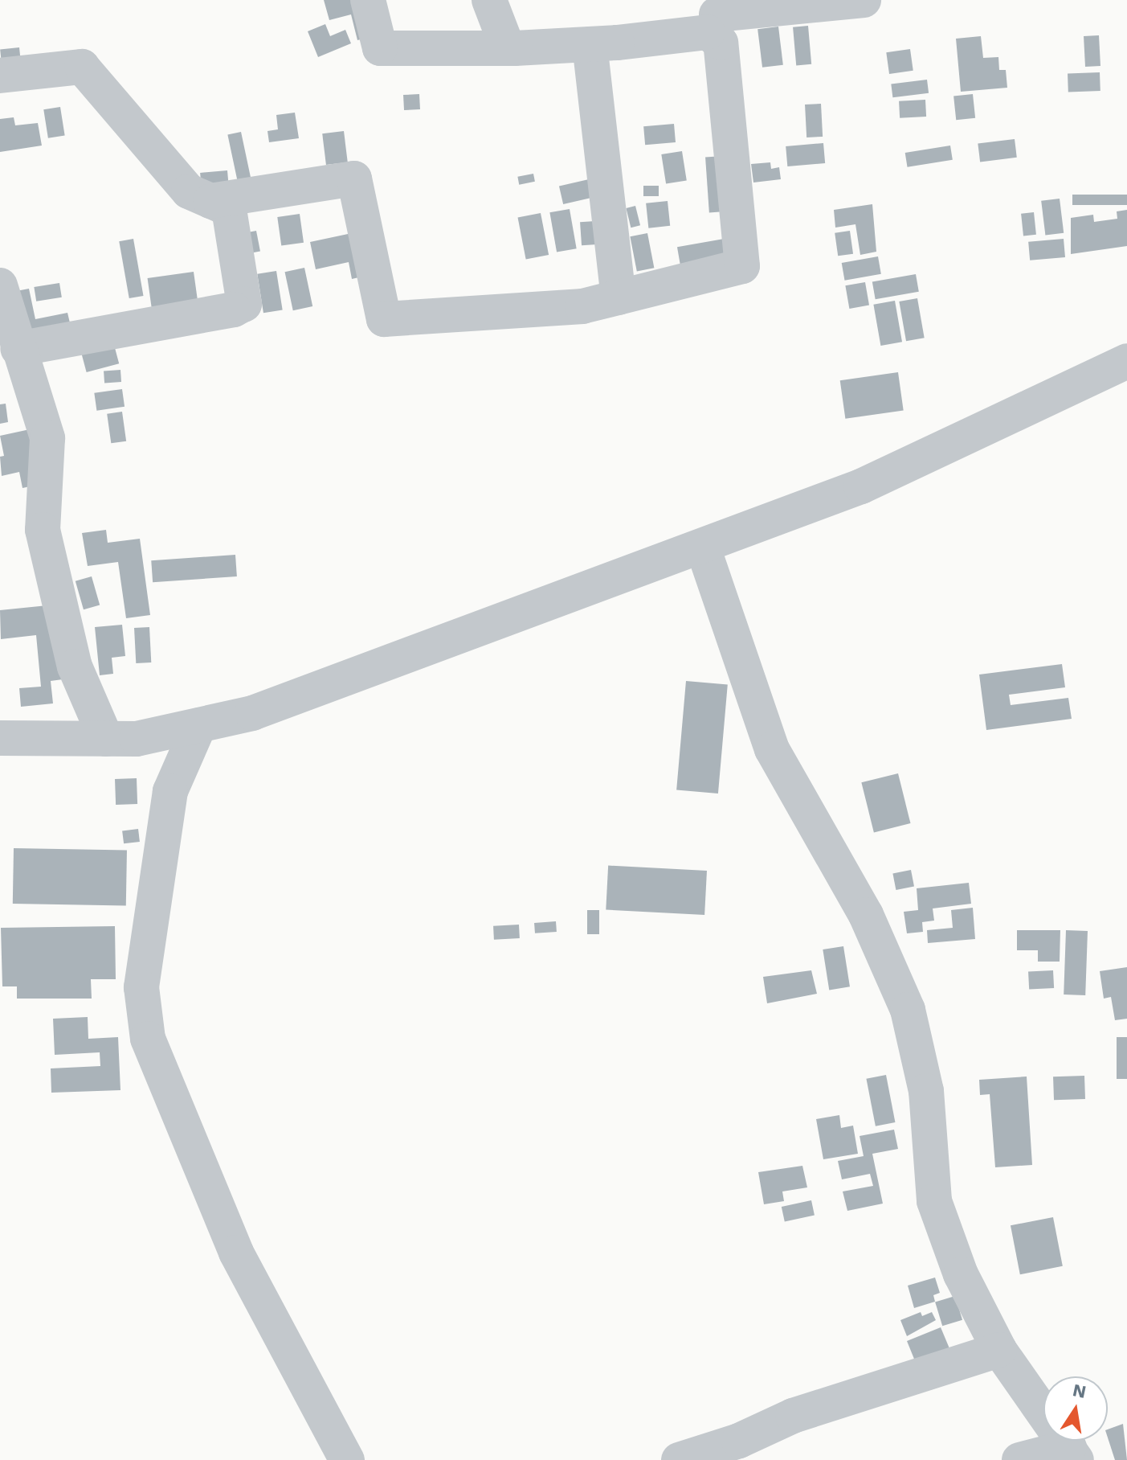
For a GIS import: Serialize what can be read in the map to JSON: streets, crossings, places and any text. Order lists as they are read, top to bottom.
{
  "north": "top"
}
